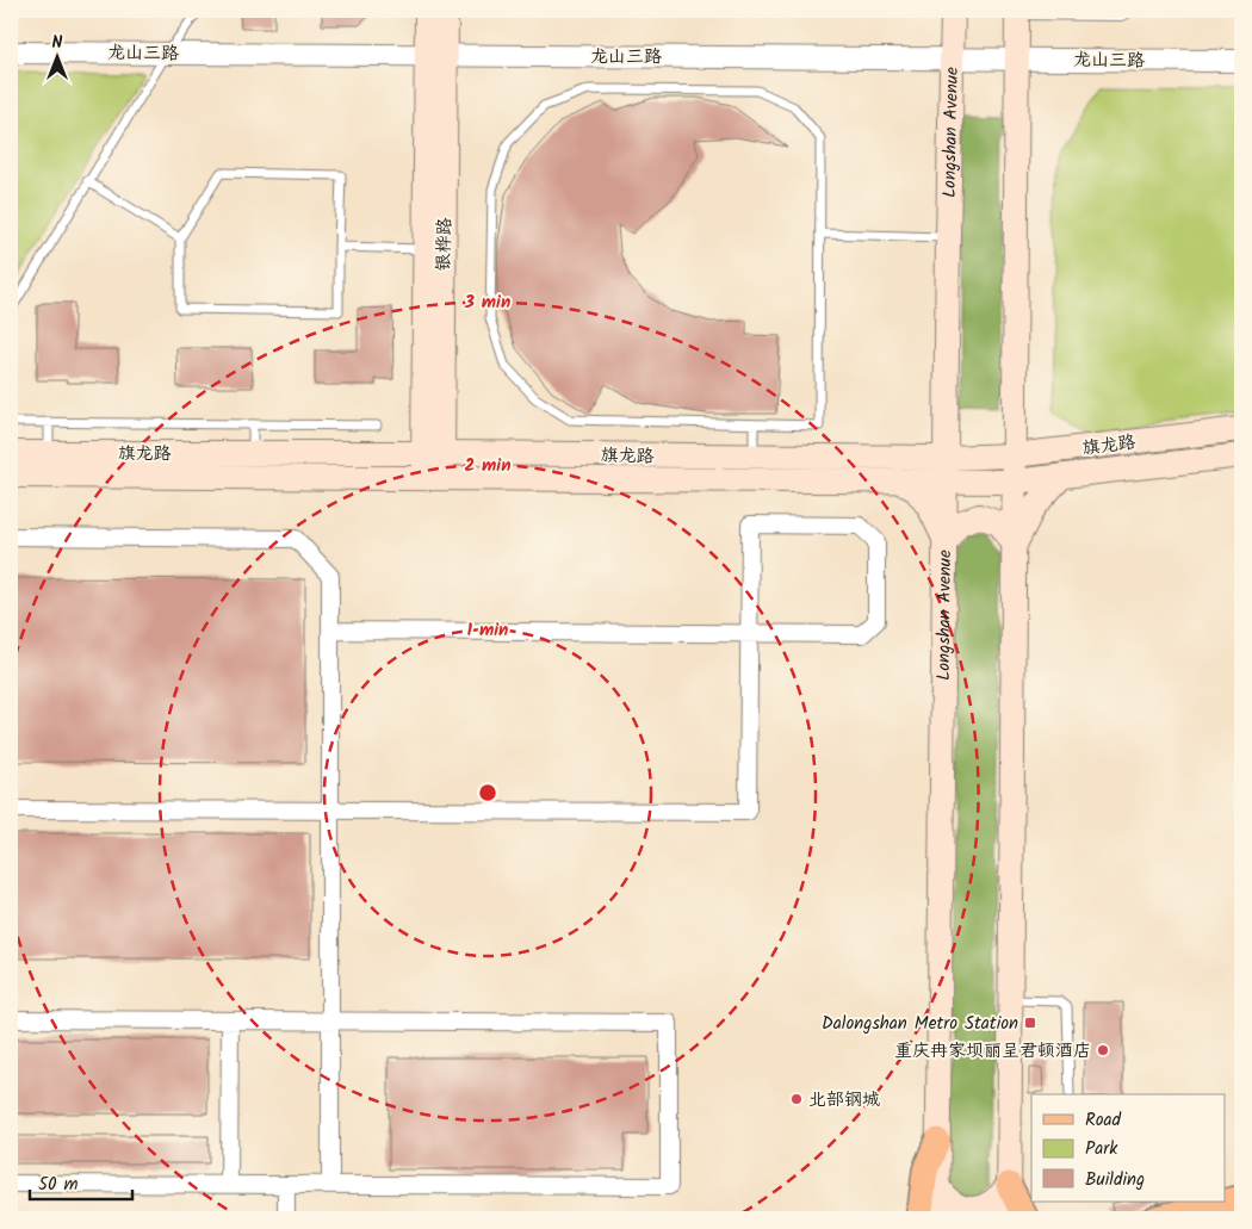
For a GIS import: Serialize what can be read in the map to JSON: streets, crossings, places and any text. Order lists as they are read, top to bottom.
{
  "streets": {
    "main road": ["Longshan Avenue", "银桦路", "旗龙路"],
    "street": ["龙山三路"]
  },
  "crossings": [
    ["龙山三路", "Longshan Avenue"],
    ["龙山三路", "银桦路"],
    ["Longshan Avenue", "旗龙路"],
    ["银桦路", "旗龙路"]
  ],
  "places": {
    "transit": ["Dalongshan Metro Station"],
    "other": ["重庆冉家坝丽呈君顿酒店", "北部钢城"]
  },
  "legend": ["Road", "Park", "Building"],
  "scale_bar": "50 m",
  "north": "top",
  "rings": ["3 min", "2 min", "1 min"]
}
